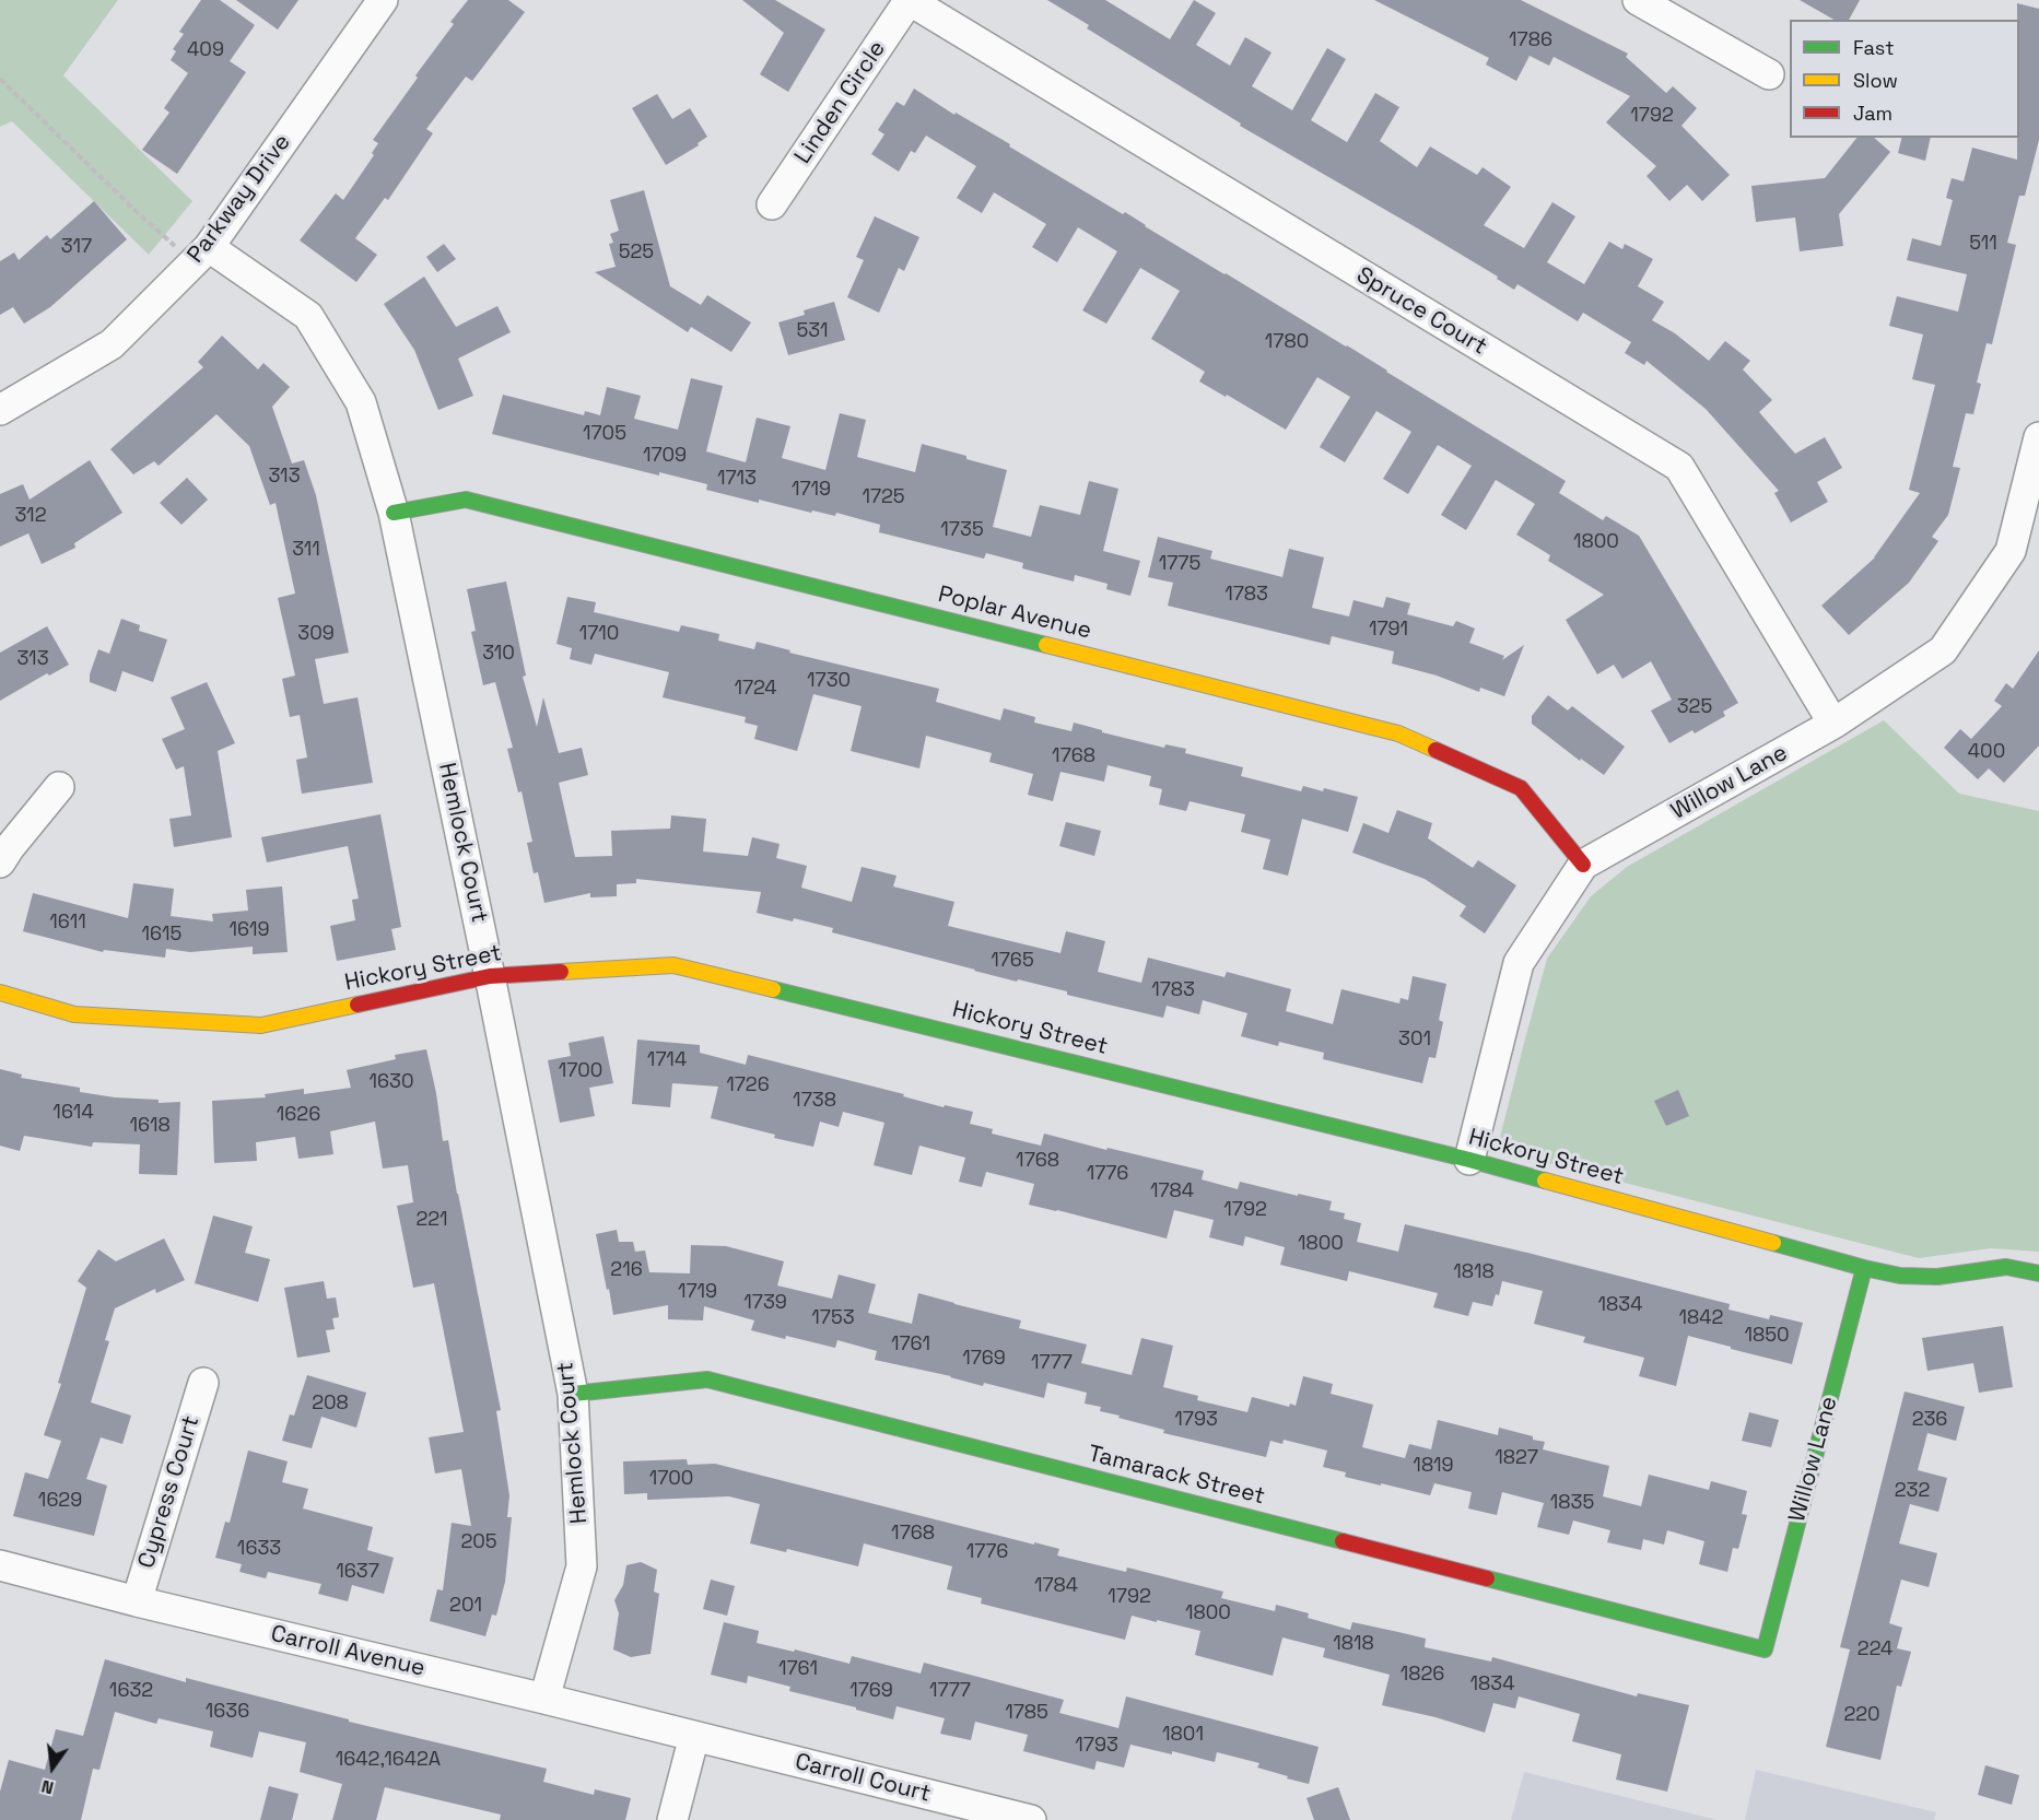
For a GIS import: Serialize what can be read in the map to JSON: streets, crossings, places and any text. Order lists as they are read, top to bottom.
{
  "streets": {
    "street": [
      "Linden Circle",
      "Parkway Drive",
      "Spruce Court",
      "Poplar Avenue",
      "Willow Lane",
      "Hemlock Court",
      "Hickory Street",
      "Tamarack Street",
      "Cypress Court",
      "Carroll Avenue",
      "Carroll Court"
    ]
  },
  "crossings": [
    ["Linden Circle", "Spruce Court"],
    ["Parkway Drive", "Hemlock Court"],
    ["Spruce Court", "Willow Lane"],
    ["Poplar Avenue", "Willow Lane"],
    ["Poplar Avenue", "Hemlock Court"],
    ["Willow Lane", "Hickory Street"],
    ["Willow Lane", "Tamarack Street"],
    ["Hemlock Court", "Hickory Street"],
    ["Hemlock Court", "Tamarack Street"],
    ["Hemlock Court", "Carroll Avenue"],
    ["Cypress Court", "Carroll Avenue"],
    ["Carroll Avenue", "Carroll Court"]
  ],
  "house_numbers": [
    "1786",
    "409",
    "1792",
    "511",
    "317",
    "525",
    "531",
    "1780",
    "1705",
    "1709",
    "313",
    "1713",
    "1719",
    "1725",
    "312",
    "1735",
    "1800",
    "311",
    "1775",
    "1783",
    "1791",
    "309",
    "1710",
    "310",
    "313",
    "1730",
    "1724",
    "325",
    "400",
    "1768",
    "1611",
    "1619",
    "1615",
    "1765",
    "1783",
    "301",
    "1714",
    "1700",
    "1630",
    "1726",
    "1738",
    "1614",
    "1626",
    "1618",
    "1768",
    "1776",
    "1784",
    "1792",
    "221",
    "1800",
    "216",
    "1818",
    "1719",
    "1739",
    "1834",
    "1753",
    "1842",
    "1850",
    "1761",
    "1769",
    "1777",
    "208",
    "1793",
    "236",
    "1827",
    "1819",
    "1700",
    "232",
    "1629",
    "1835",
    "1768",
    "205",
    "1633",
    "1776",
    "1637",
    "1784",
    "1792",
    "201",
    "1800",
    "1818",
    "224",
    "1761",
    "1826",
    "1834",
    "1632",
    "1769",
    "1777",
    "1636",
    "1785",
    "220",
    "1801",
    "1793",
    "1642,1642A"
  ],
  "legend": ["Fast", "Slow", "Jam"],
  "north": "bottom"
}
